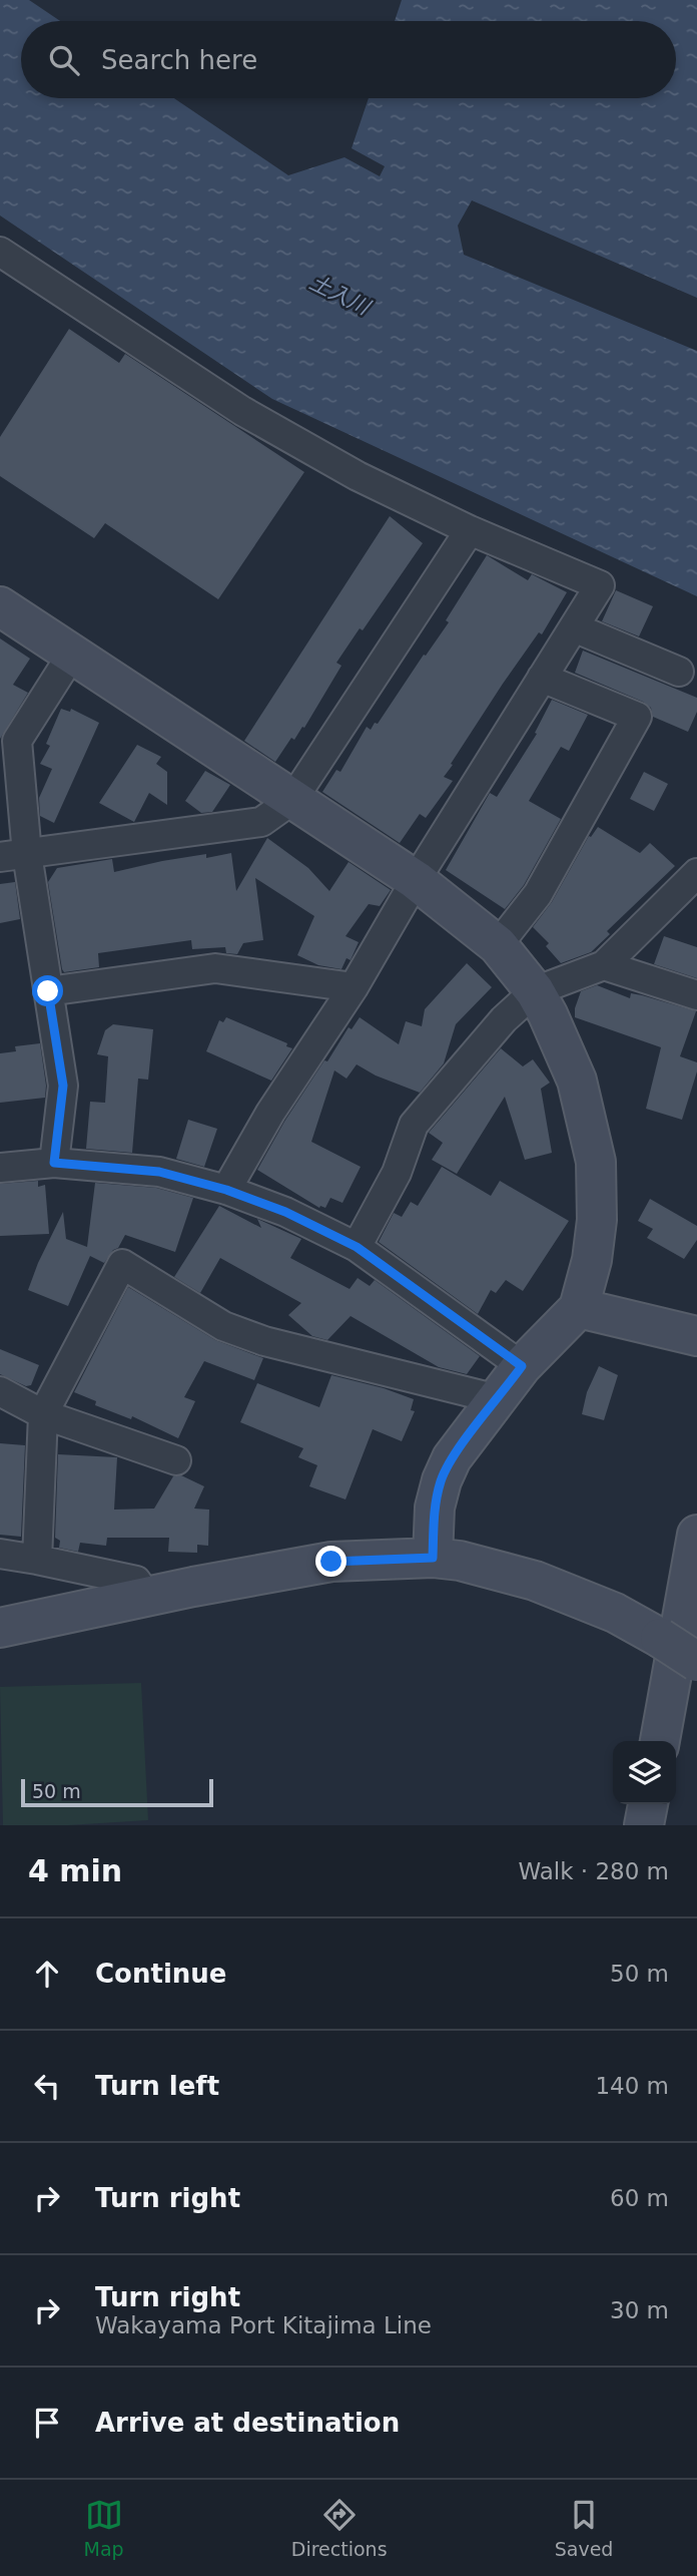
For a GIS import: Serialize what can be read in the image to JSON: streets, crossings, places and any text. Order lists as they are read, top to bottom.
{
  "water": ["土入川"],
  "scale_bar": "50 m",
  "page": {
    "search": "Search here",
    "scale": "50 m",
    "heading": ["4 min", "Walk · 280 m"],
    "list": [
      ["Continue", "50 m"],
      ["Turn left", "140 m"],
      ["Turn right", "60 m"],
      ["Turn right", "Wakayama Port Kitajima Line", "30 m"],
      "Arrive at destination"
    ],
    "nav": ["Map", "Directions", "Saved"]
  }
}
